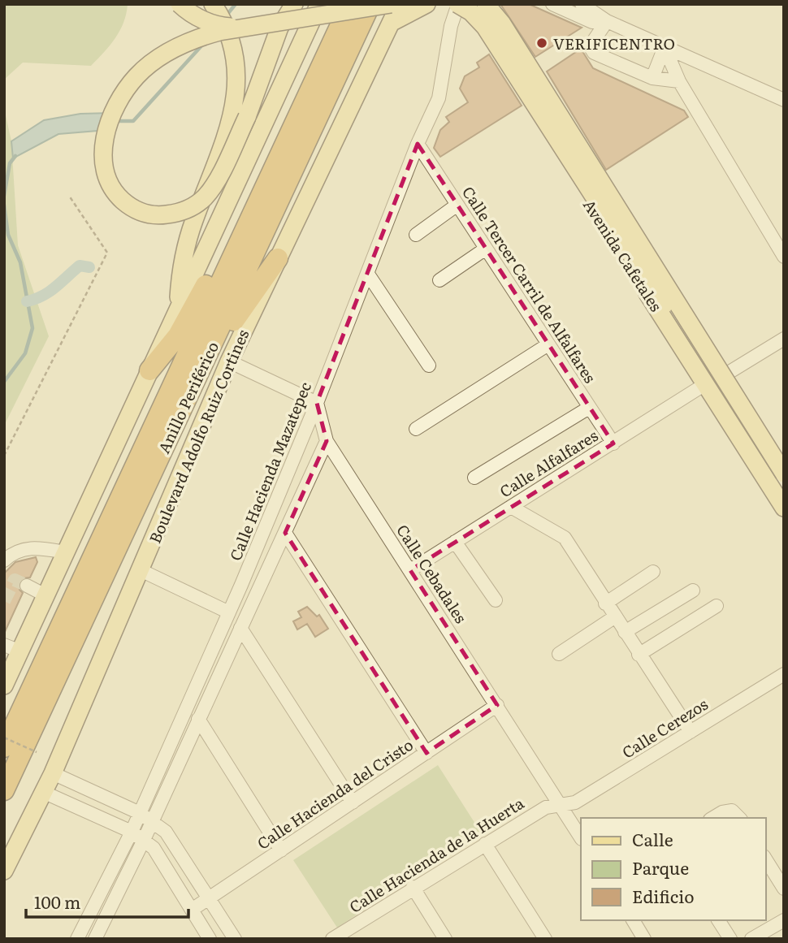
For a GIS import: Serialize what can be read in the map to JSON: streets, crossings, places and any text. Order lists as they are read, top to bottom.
{
  "streets": {
    "highway": ["Anillo Periférico"],
    "main road": ["Avenida Cafetales", "Boulevard Adolfo Ruiz Cortines"],
    "street": [
      "Calle Tercer Carril de Alfalfares",
      "Calle Alfalfares",
      "Calle Hacienda Mazatepec",
      "Calle Cebadales",
      "Calle Cerezos",
      "Calle Hacienda del Cristo",
      "Calle Hacienda de la Huerta"
    ]
  },
  "crossings": [
    ["Avenida Cafetales", "Calle Alfalfares"],
    ["Avenida Cafetales", "Calle Hacienda Mazatepec"],
    ["Calle Tercer Carril de Alfalfares", "Calle Alfalfares"],
    ["Calle Tercer Carril de Alfalfares", "Calle Hacienda Mazatepec"],
    ["Calle Alfalfares", "Calle Cebadales"],
    ["Calle Hacienda Mazatepec", "Calle Cebadales"],
    ["Calle Cebadales", "Calle Cerezos"],
    ["Calle Cebadales", "Calle Hacienda del Cristo"],
    ["Calle Cebadales", "Calle Hacienda de la Huerta"],
    ["Calle Cerezos", "Calle Hacienda de la Huerta"]
  ],
  "places": ["VERIFICENTRO"],
  "legend": ["Calle", "Parque", "Edificio"],
  "scale_bar": "100 m"
}
